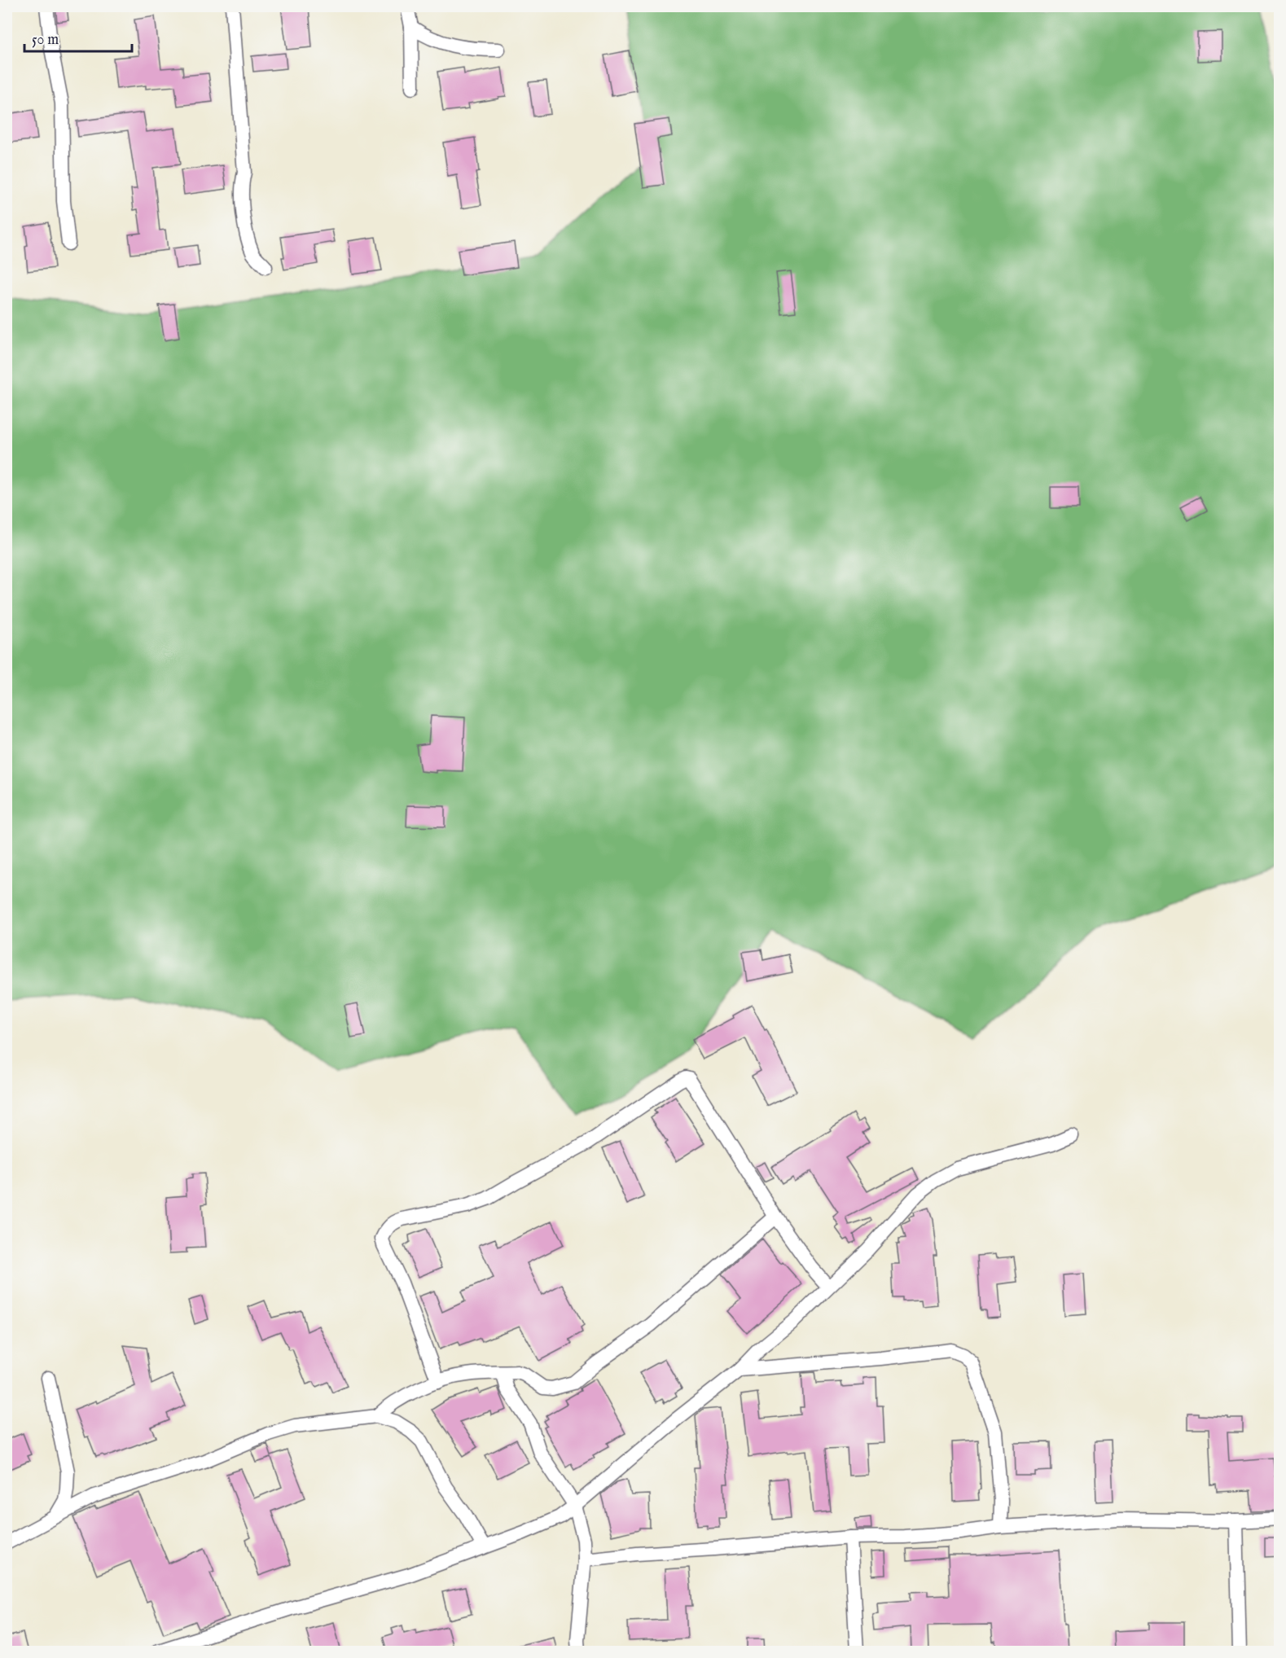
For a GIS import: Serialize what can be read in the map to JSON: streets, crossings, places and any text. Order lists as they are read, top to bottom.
{
  "scale_bar": "50 m"
}
